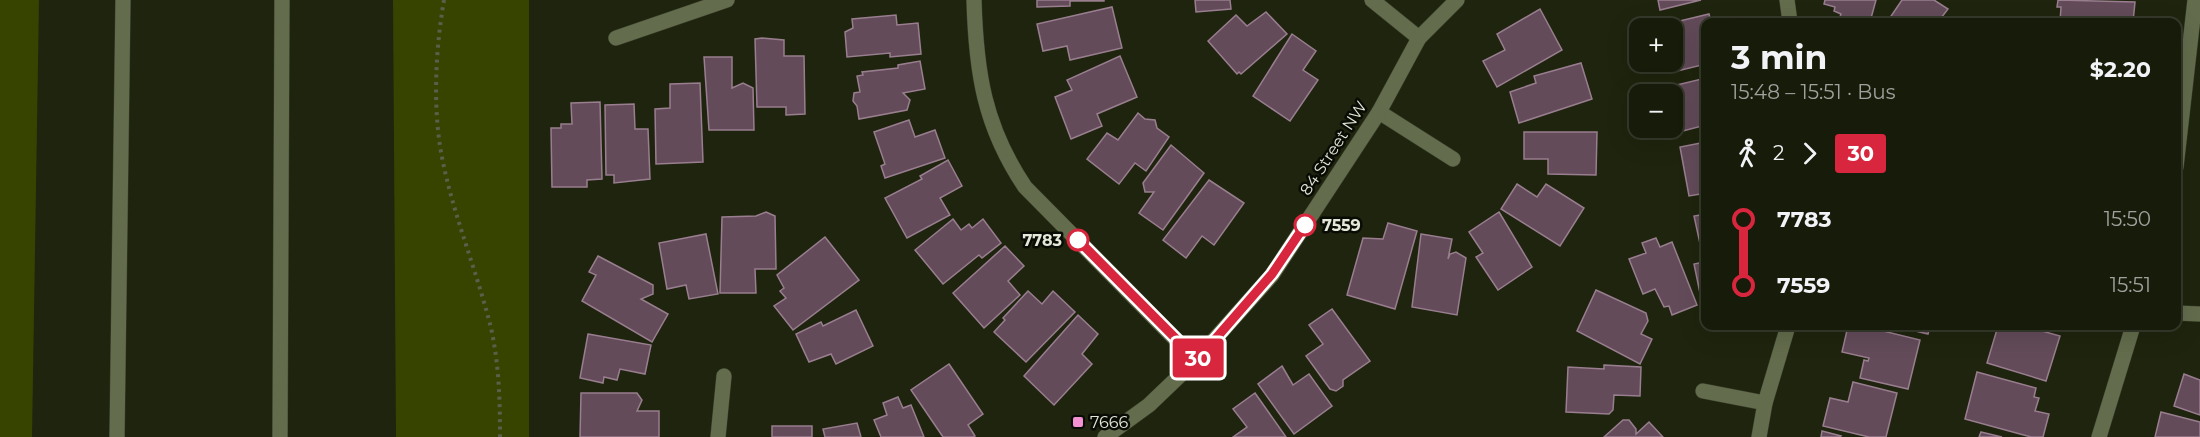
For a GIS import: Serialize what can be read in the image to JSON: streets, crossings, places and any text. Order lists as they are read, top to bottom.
{
  "streets": {
    "street": ["84 Street NW"]
  },
  "places": {
    "other": ["7559", "7783"],
    "transit": ["7666"]
  },
  "lines": ["bus line 30"],
  "page": {
    "on_map": "30",
    "map_buttons": ["+", "−"],
    "heading": ["3 min", "15:48 – 15:51 · Bus", "$2.20"],
    "legs": ["2", "30"],
    "list": [
      {
        "name": "7783",
        "value": "15:50"
      },
      {
        "name": "7559",
        "value": "15:51"
      }
    ]
  }
}
